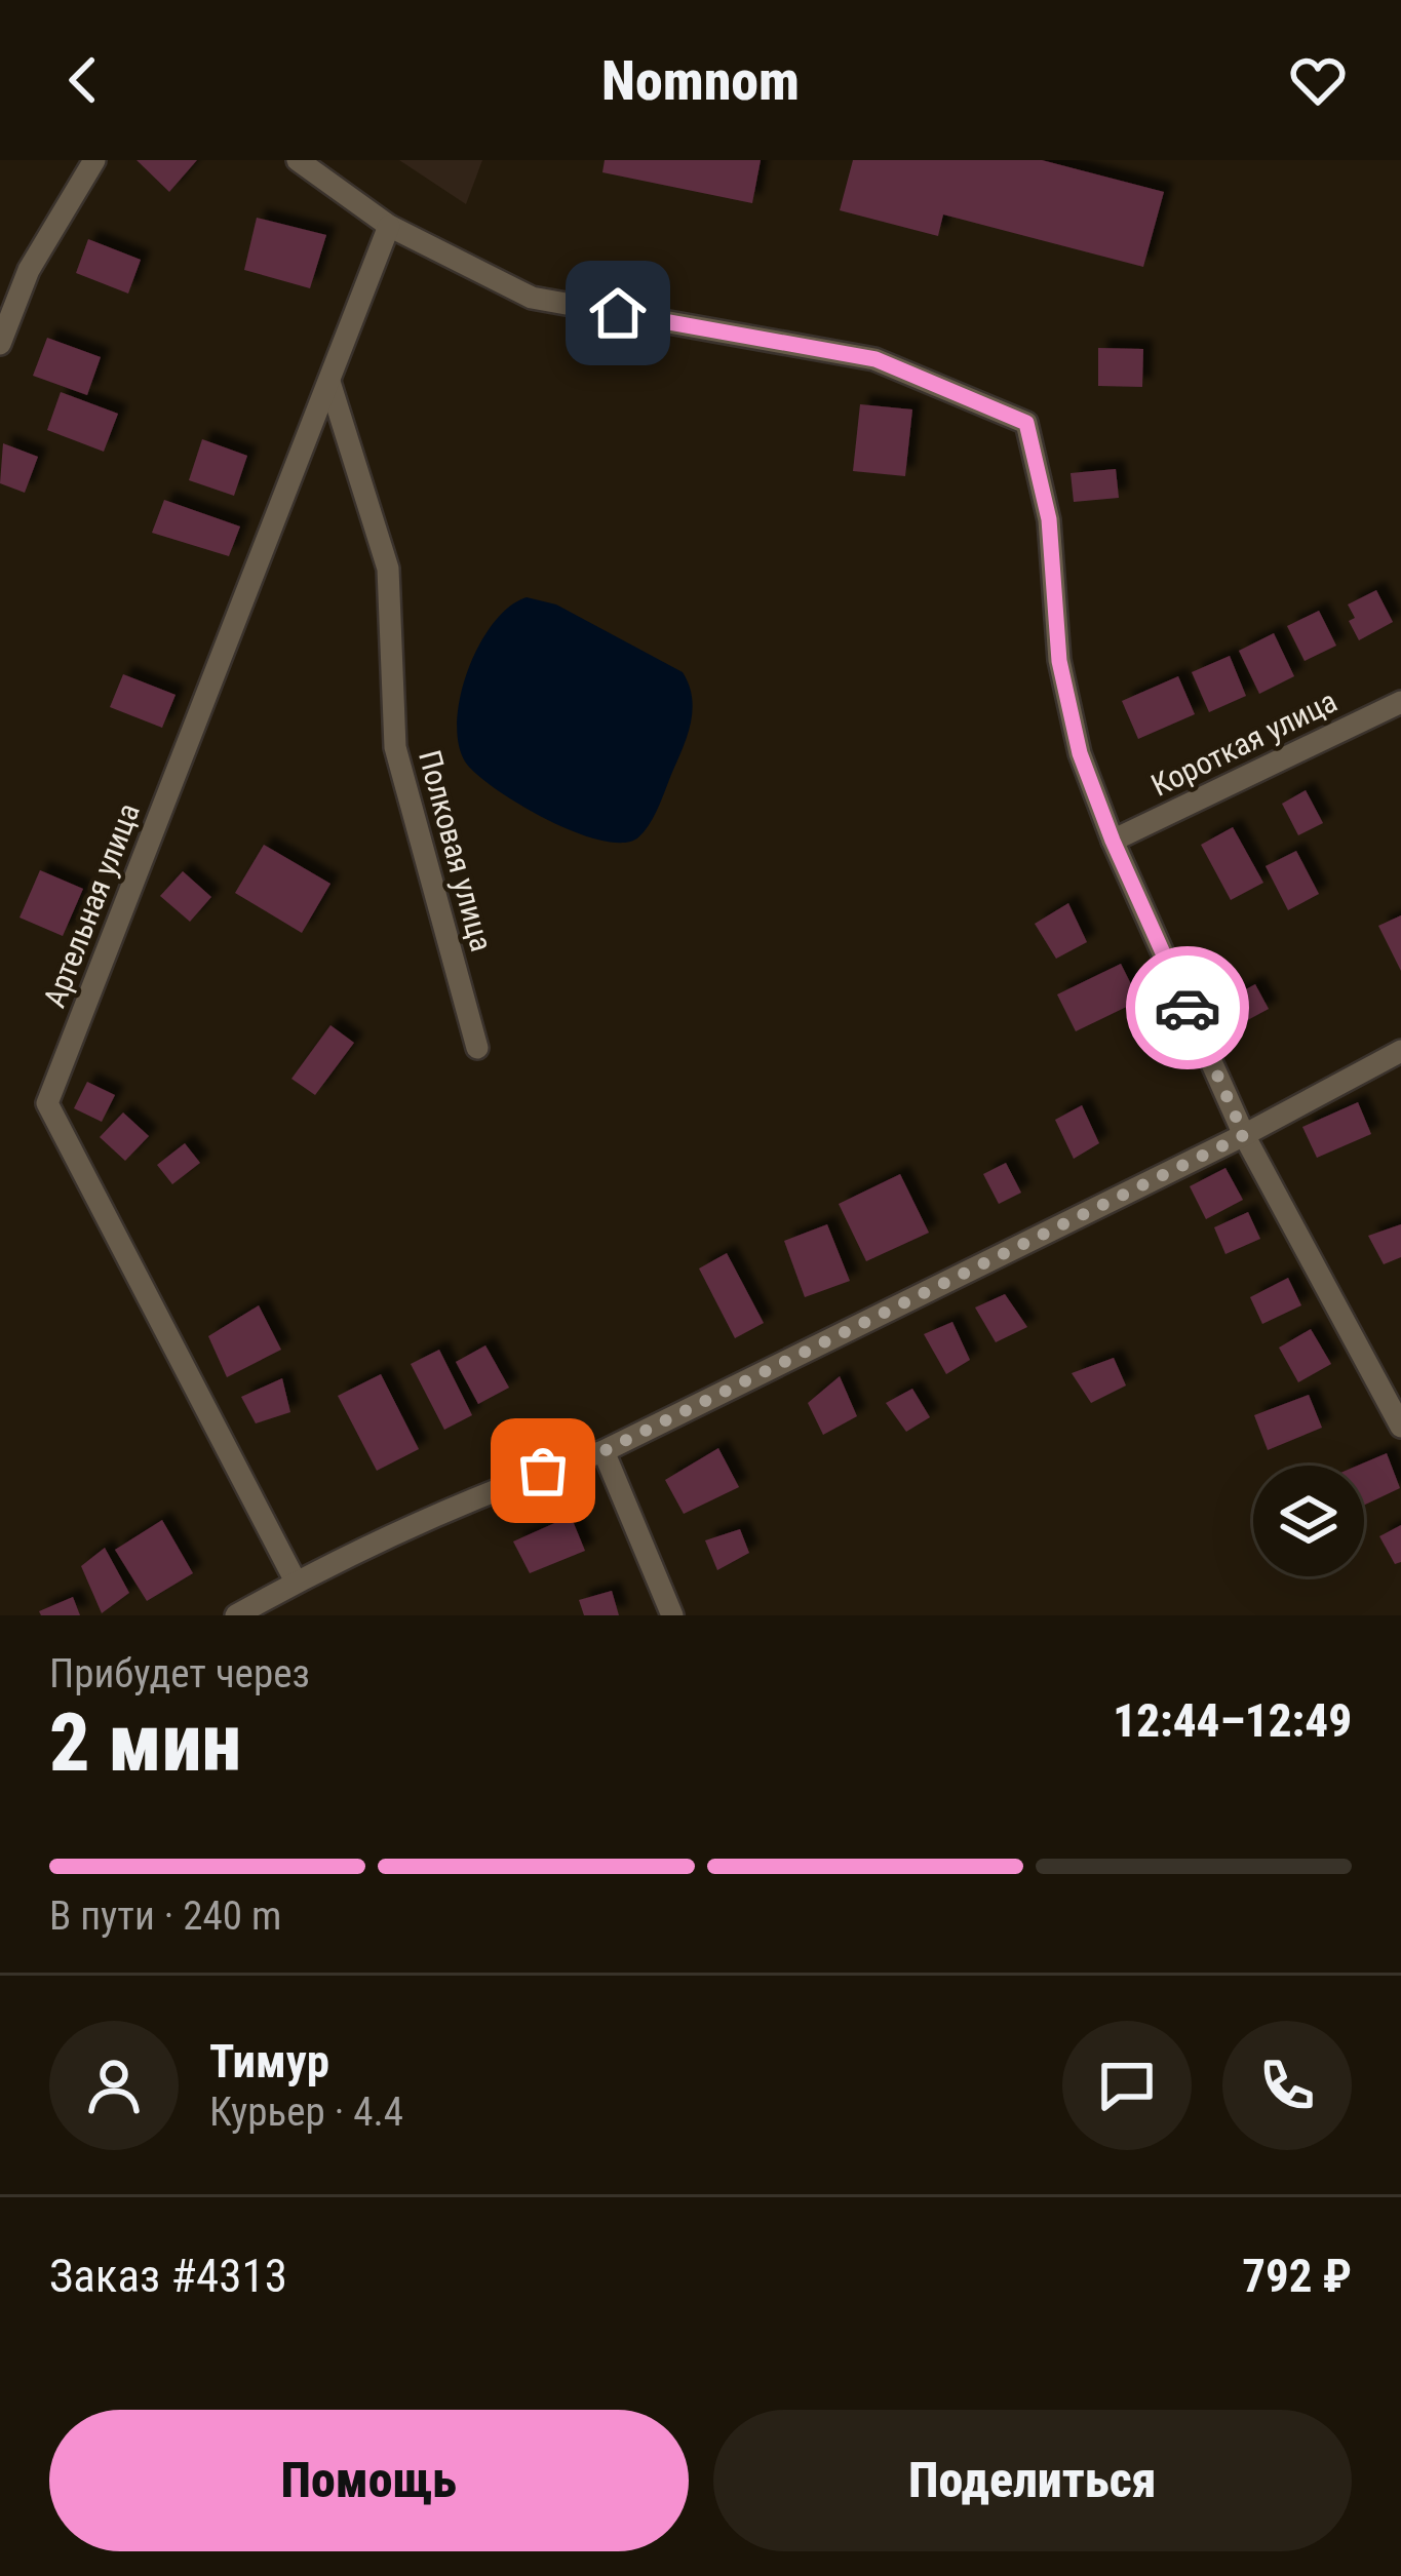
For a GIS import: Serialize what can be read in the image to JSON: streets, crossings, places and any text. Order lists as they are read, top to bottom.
{
  "streets": {
    "street": ["Короткая улица", "Полковая улица", "Артельная улица"]
  },
  "crossings": [
    ["Полковая улица", "Артельная улица"]
  ],
  "page": {
    "header": "Nomnom",
    "heading": ["2 мин", "Прибудет через", "12:44–12:49"],
    "panel": [
      "Тимур",
      "Курьер · 4.4",
      "Заказ #4313",
      "792 ₽"
    ],
    "bar": "В пути · 240 m",
    "buttons": ["Помощь", "Поделиться"]
  }
}
